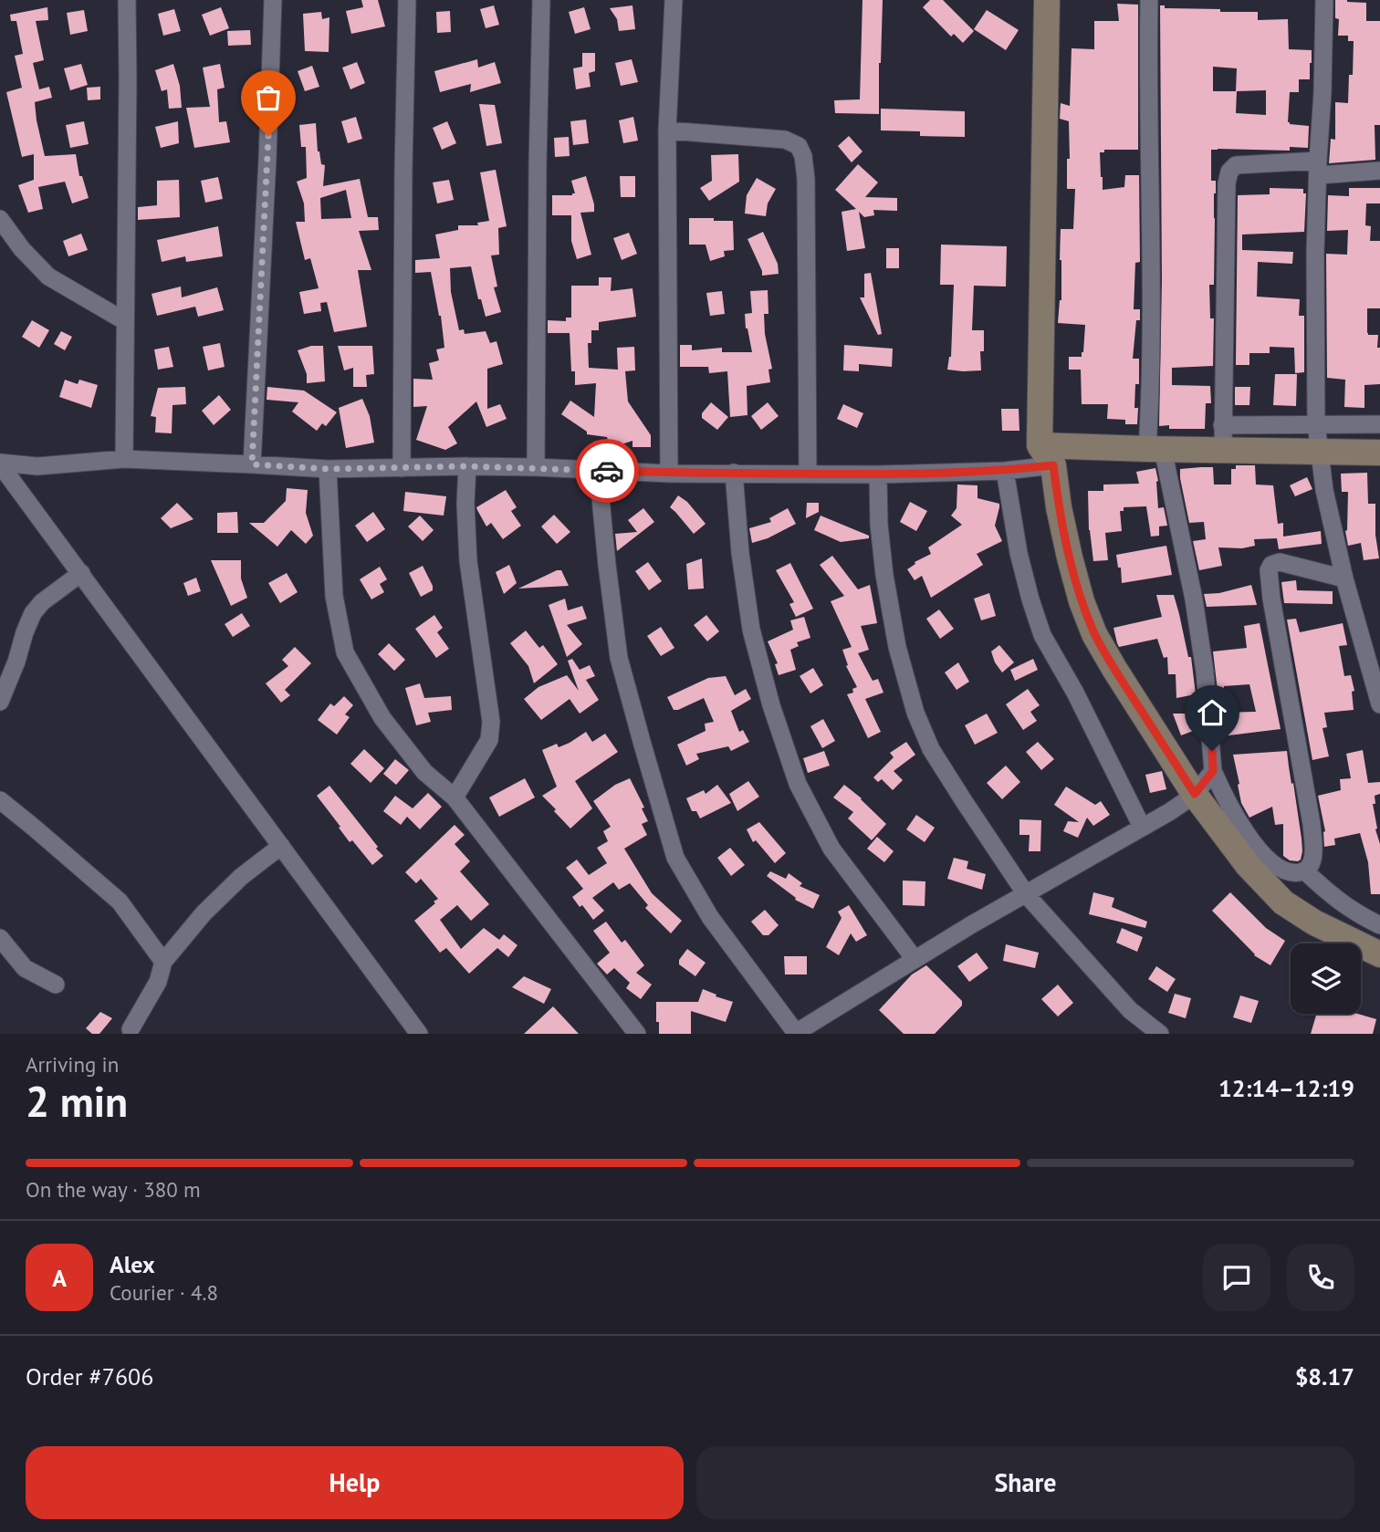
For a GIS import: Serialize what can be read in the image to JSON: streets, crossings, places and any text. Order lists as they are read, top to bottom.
{
  "page": {
    "heading": ["2 min", "Arriving in", "12:14–12:19"],
    "panel": [
      "Alex",
      "Courier · 4.8",
      "Order #7606",
      "$8.17"
    ],
    "bar": "On the way · 380 m",
    "round": "A",
    "buttons": ["Help", "Share"]
  }
}
